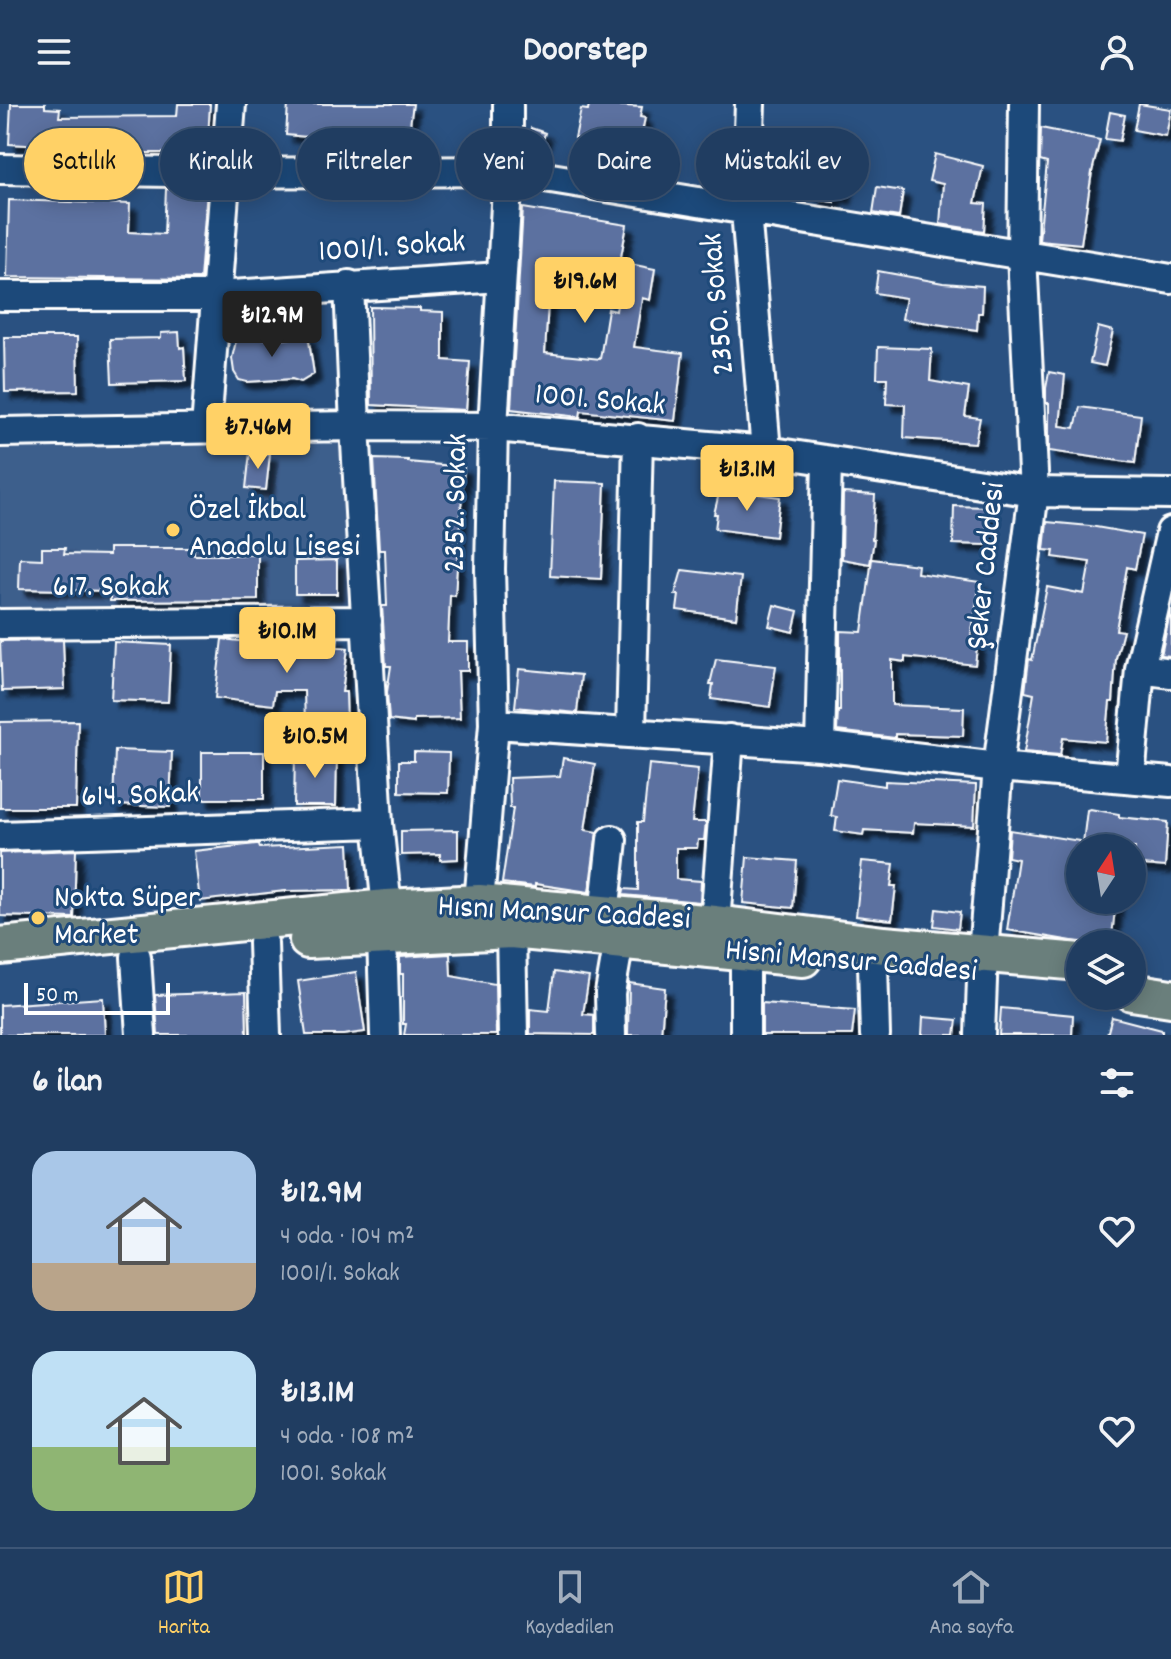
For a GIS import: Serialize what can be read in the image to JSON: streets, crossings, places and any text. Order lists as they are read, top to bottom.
{
  "streets": {
    "main road": ["Hısnı Mansur Caddesi", "Hisni Mansur Caddesi"],
    "street": [
      "1001/1. Sokak",
      "2350. Sokak",
      "1001. Sokak",
      "2352. Sokak",
      "Şeker Caddesi",
      "617. Sokak",
      "614. Sokak"
    ]
  },
  "crossings": [
    ["1001/1. Sokak", "2352. Sokak"],
    ["2350. Sokak", "1001. Sokak"],
    ["1001. Sokak", "2352. Sokak"],
    ["1001. Sokak", "Şeker Caddesi"],
    ["2352. Sokak", "Hısnı Mansur Caddesi"],
    ["Şeker Caddesi", "Hısnı Mansur Caddesi"],
    ["Şeker Caddesi", "Hisni Mansur Caddesi"],
    ["Hısnı Mansur Caddesi", "Hisni Mansur Caddesi"]
  ],
  "places": ["Özel İkbal Anadolu Lisesi", "Nokta Süper Market"],
  "scale_bar": "50 m",
  "north": "top",
  "page": {
    "header": "Doorstep",
    "chip": [
      "Satılık",
      "Kiralık",
      "Filtreler",
      "Yeni",
      "Daire",
      "Müstakil ev"
    ],
    "price": [
      "₺19.6M",
      "₺12.9M",
      "₺7.46M",
      "₺13.1M",
      "₺10.1M",
      "₺10.5M"
    ],
    "scale": "50 m",
    "heading": "6 ilan",
    "list": [
      {
        "name": "₺12.9M",
        "note": "4 oda · 104 m² · 1001/1. Sokak"
      },
      {
        "name": "₺13.1M",
        "note": "4 oda · 108 m² · 1001. Sokak"
      }
    ],
    "tabs": ["Harita", "Kaydedilen", "Ana sayfa"]
  }
}
